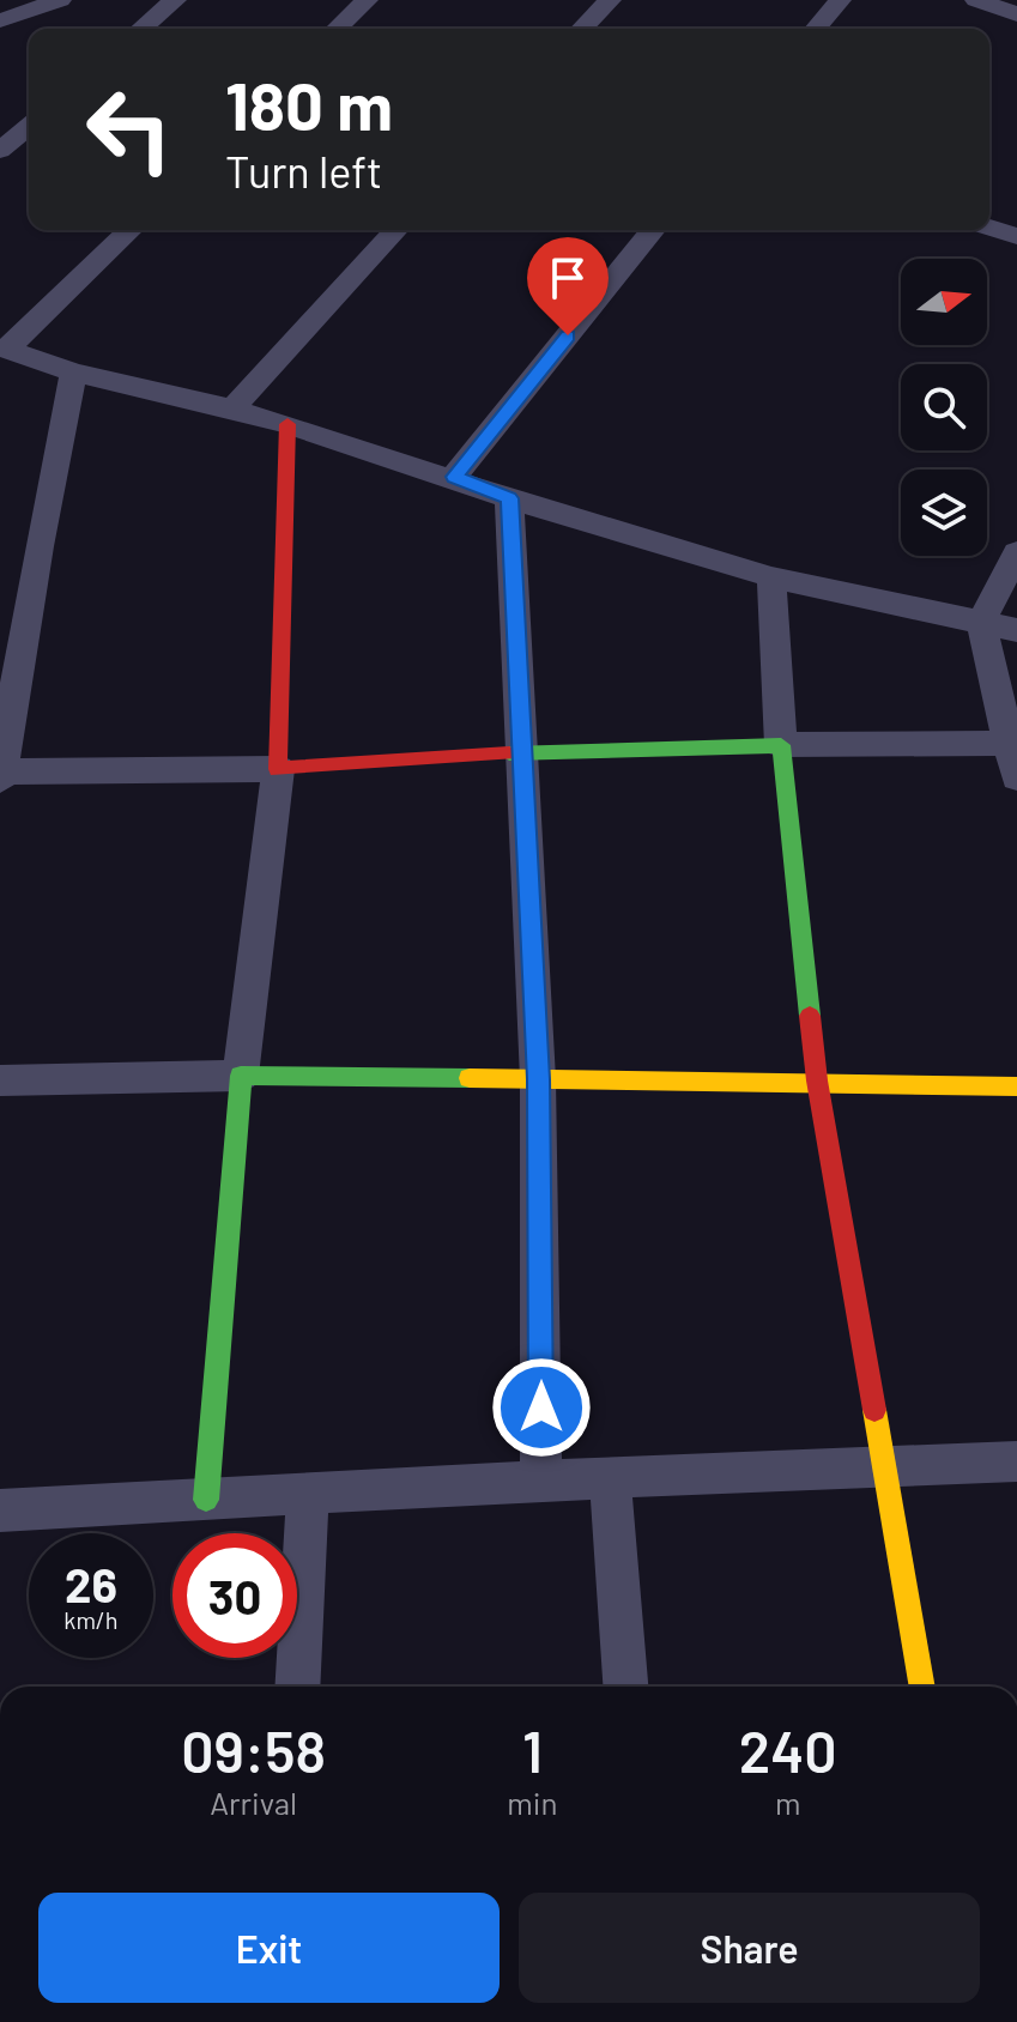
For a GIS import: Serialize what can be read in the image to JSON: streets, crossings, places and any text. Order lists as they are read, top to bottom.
{
  "north": "right",
  "page": {
    "turn": ["180 m", "Turn left"],
    "speed": "26 km/h",
    "limit": "30",
    "eta": [
      "09:58",
      "Arrival",
      "1",
      "min",
      "240",
      "m"
    ],
    "buttons": ["Exit", "Share"]
  }
}
